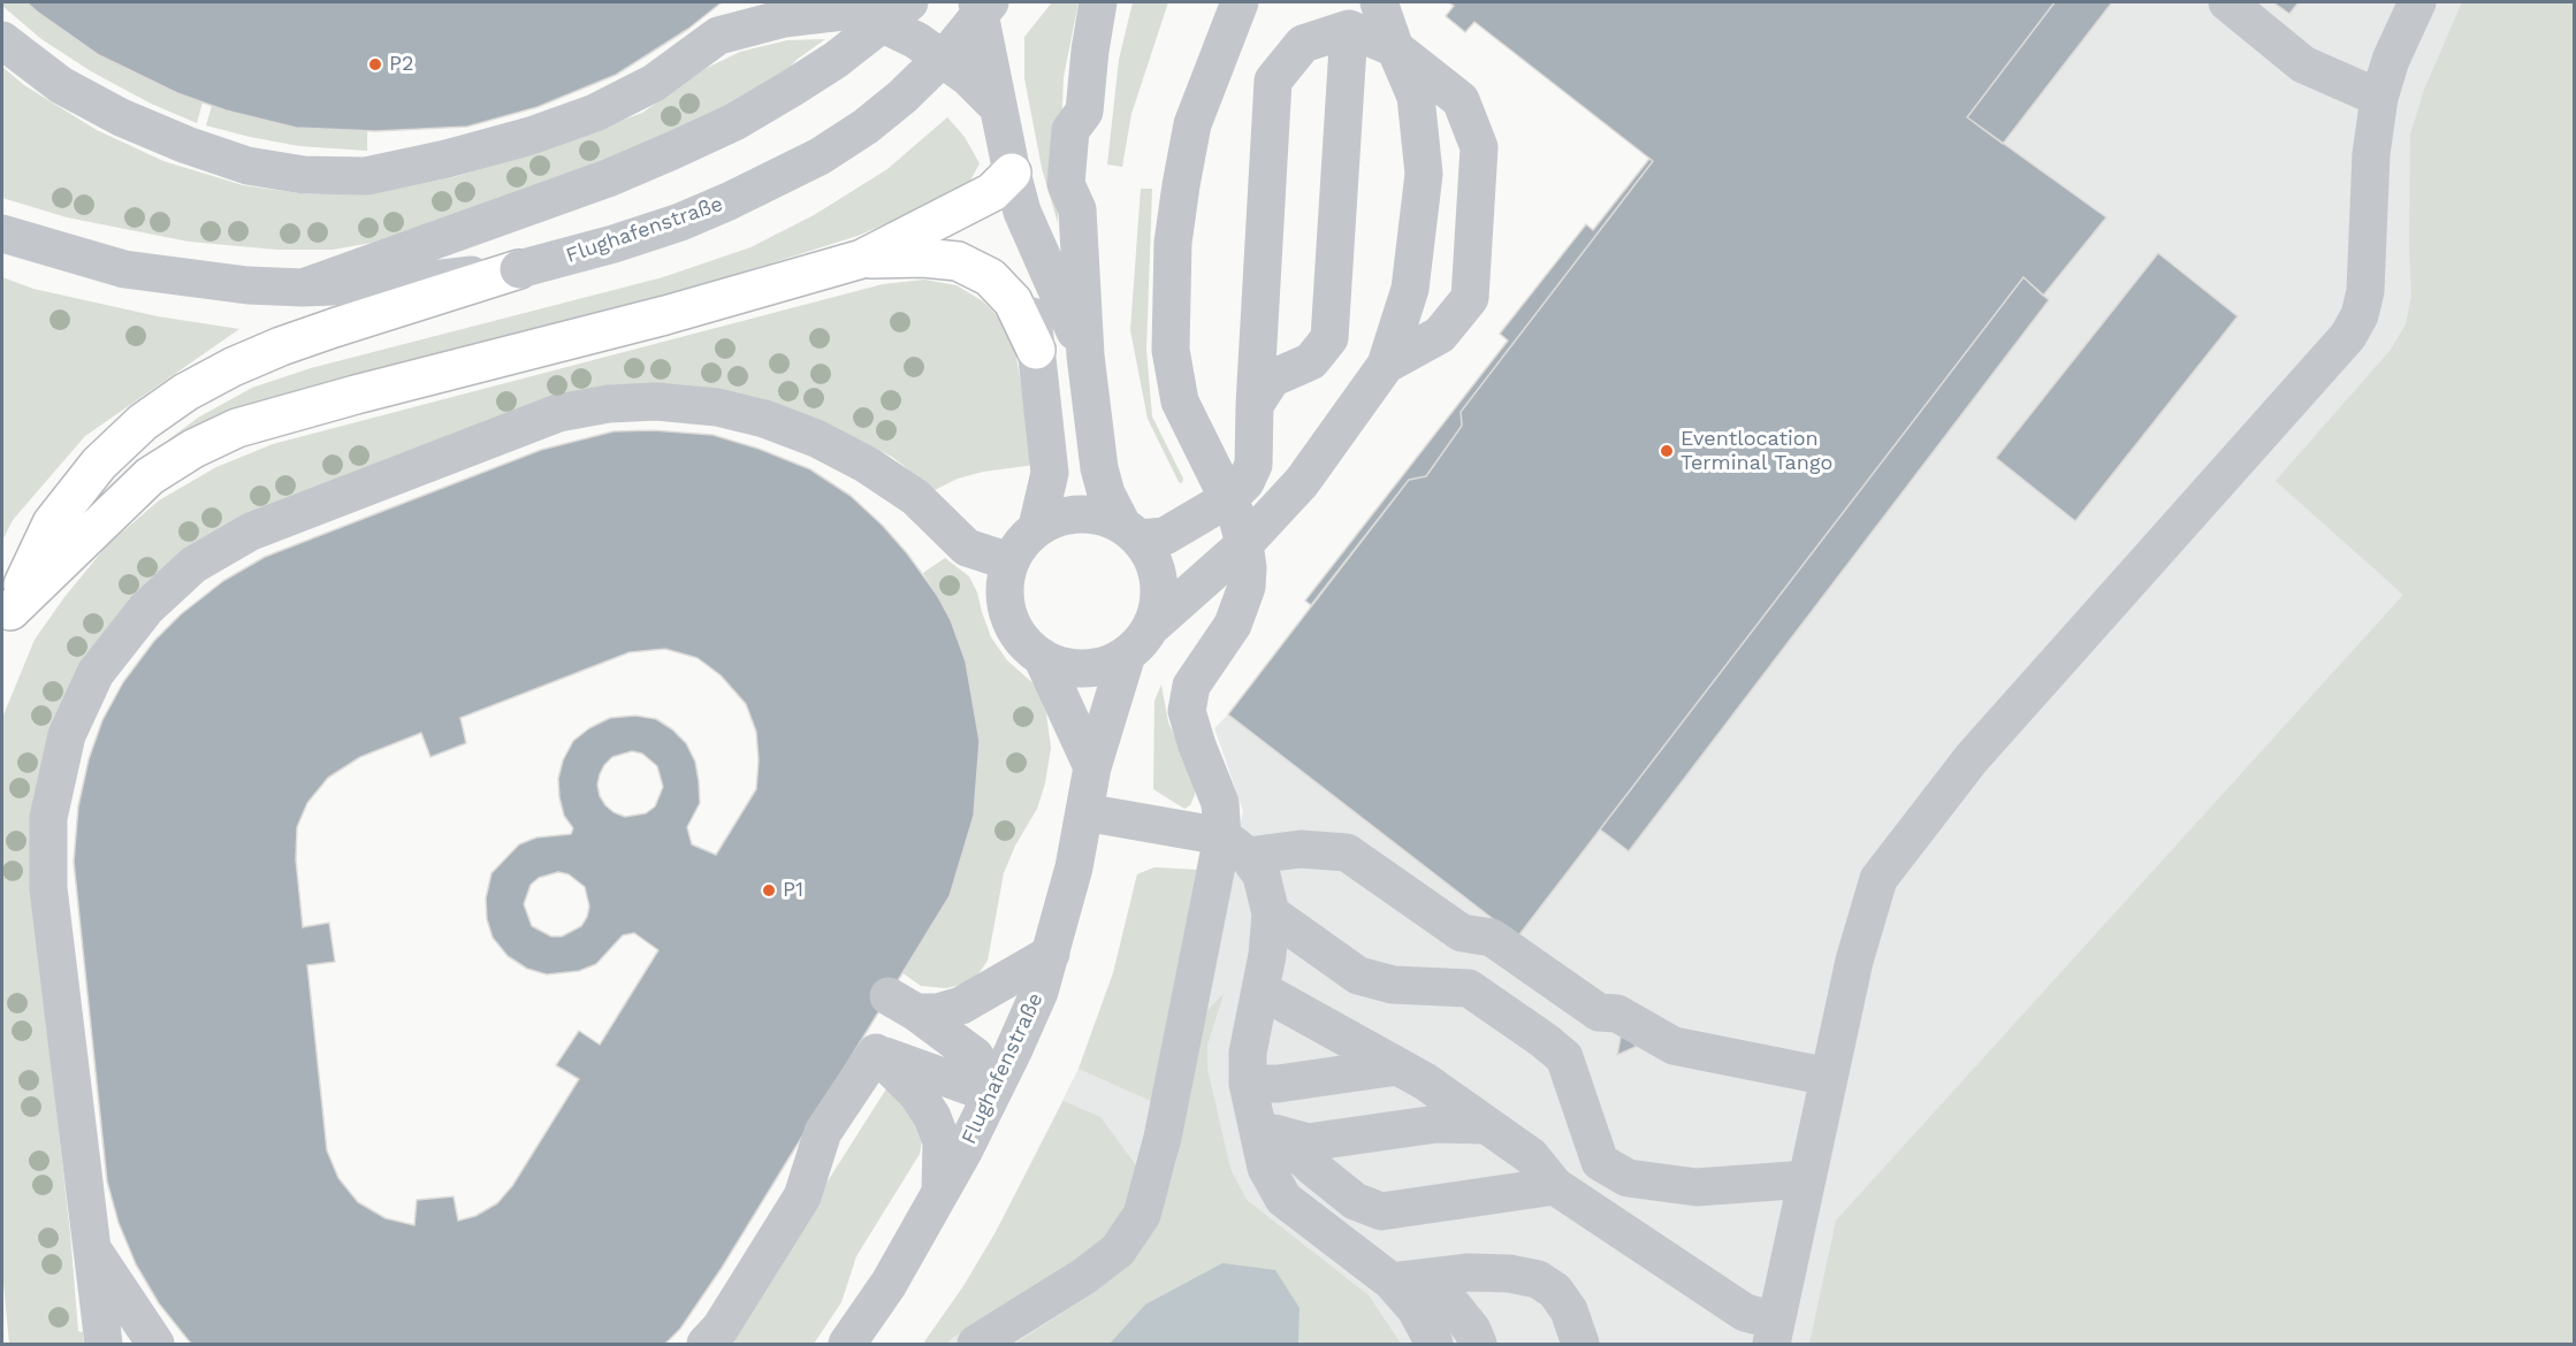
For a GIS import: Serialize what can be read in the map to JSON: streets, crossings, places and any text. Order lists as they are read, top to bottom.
{
  "streets": {
    "street": ["Flughafenstraße"]
  },
  "places": ["P2", "Eventlocation Terminal Tango", "P1"]
}
